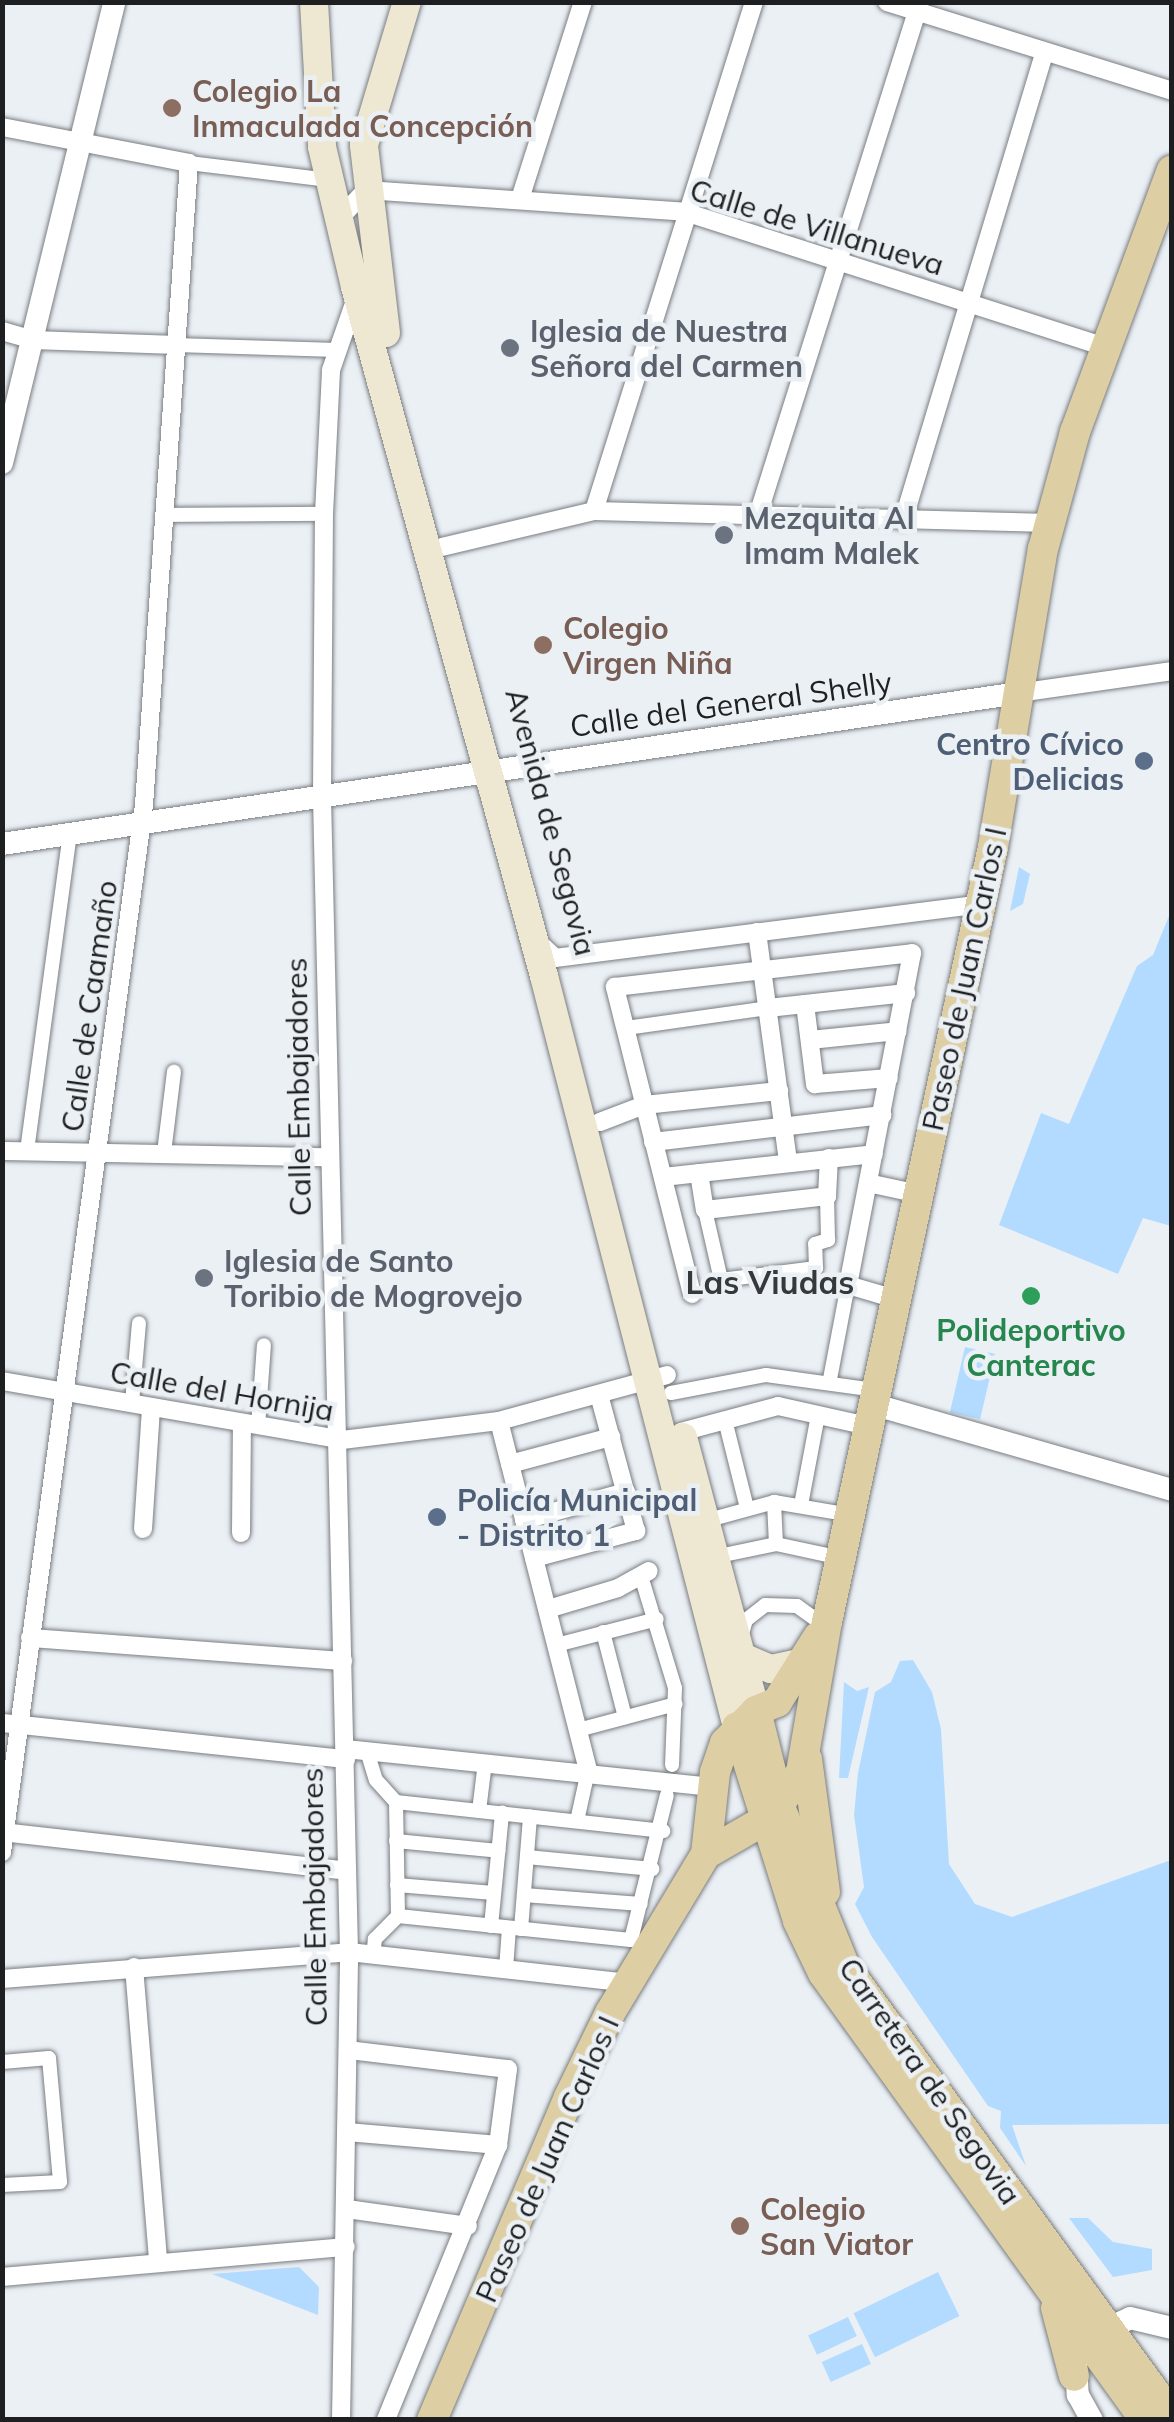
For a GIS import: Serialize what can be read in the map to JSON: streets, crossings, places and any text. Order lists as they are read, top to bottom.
{
  "streets": {
    "main road": ["Avenida de Segovia", "Paseo de Juan Carlos I", "Carretera de Segovia"],
    "street": [
      "Calle de Villanueva",
      "Calle del General Shelly",
      "Calle de Caamaño",
      "Calle Embajadores",
      "Calle del Hornija"
    ]
  },
  "crossings": [
    ["Calle de Villanueva", "Avenida de Segovia"],
    ["Calle de Villanueva", "Paseo de Juan Carlos I"],
    ["Calle del General Shelly", "Avenida de Segovia"],
    ["Calle del General Shelly", "Paseo de Juan Carlos I"],
    ["Calle del General Shelly", "Calle de Caamaño"],
    ["Calle del General Shelly", "Calle Embajadores"],
    ["Avenida de Segovia", "Paseo de Juan Carlos I"],
    ["Avenida de Segovia", "Calle Embajadores"],
    ["Avenida de Segovia", "Calle del Hornija"],
    ["Avenida de Segovia", "Carretera de Segovia"],
    ["Paseo de Juan Carlos I", "Calle Embajadores"],
    ["Paseo de Juan Carlos I", "Carretera de Segovia"],
    ["Calle de Caamaño", "Calle del Hornija"],
    ["Calle Embajadores", "Calle del Hornija"]
  ],
  "districts": ["Las Viudas"],
  "places": [
    "Colegio La Inmaculada Concepción",
    "Iglesia de Nuestra Señora del Carmen",
    "Mezquita Al Imam Malek",
    "Colegio Virgen Niña",
    "Centro Cívico Delicias",
    "Iglesia de Santo Toribio de Mogrovejo",
    "Polideportivo Canterac",
    "Policía Municipal - Distrito 1",
    "Colegio San Viator"
  ]
}
